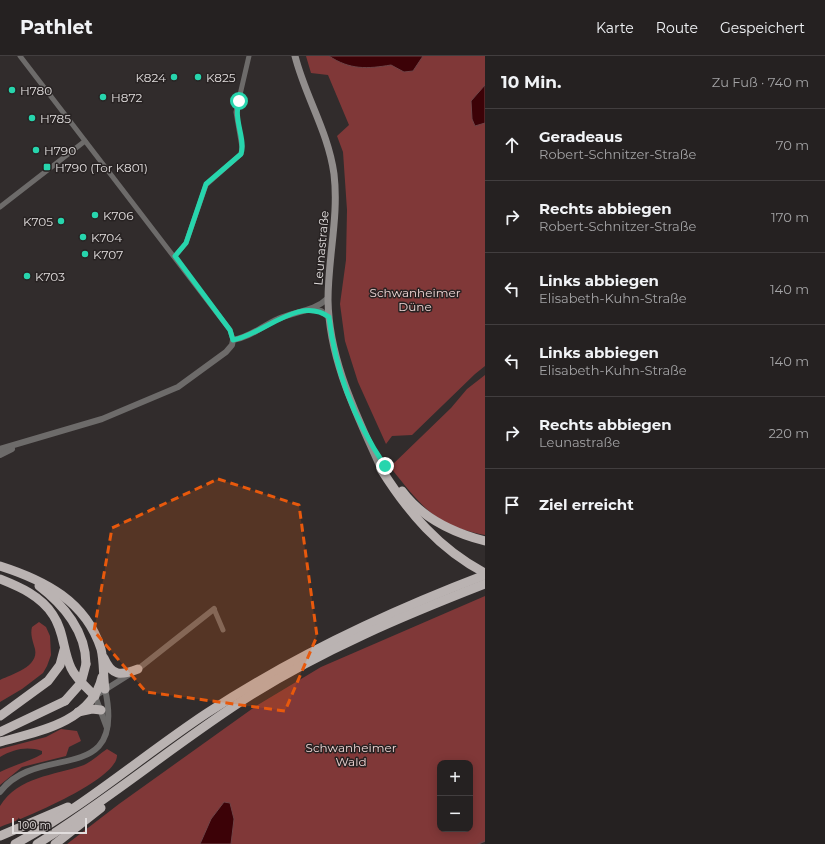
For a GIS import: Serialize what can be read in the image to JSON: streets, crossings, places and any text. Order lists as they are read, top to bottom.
{
  "streets": {
    "main road": ["Leunastraße"]
  },
  "parks": ["Schwanheimer Düne", "Schwanheimer Wald"],
  "places": {
    "other": [
      "K824",
      "K825",
      "H780",
      "H872",
      "H785",
      "H790",
      "K706",
      "K705",
      "K704",
      "K707",
      "K703"
    ],
    "transit": ["H790 (Tor K801)"]
  },
  "scale_bar": "100 m",
  "page": {
    "header": "Pathlet",
    "nav": ["Karte", "Route", "Gespeichert"],
    "heading": ["10 Min.", "Zu Fuß · 740 m"],
    "list": [
      ["Geradeaus", "Robert-Schnitzer-Straße", "70 m"],
      ["Rechts abbiegen", "Robert-Schnitzer-Straße", "170 m"],
      ["Links abbiegen", "Elisabeth-Kuhn-Straße", "140 m"],
      ["Links abbiegen", "Elisabeth-Kuhn-Straße", "140 m"],
      ["Rechts abbiegen", "Leunastraße", "220 m"],
      "Ziel erreicht"
    ],
    "map_buttons": ["+", "−"],
    "scale": "100 m"
  }
}
